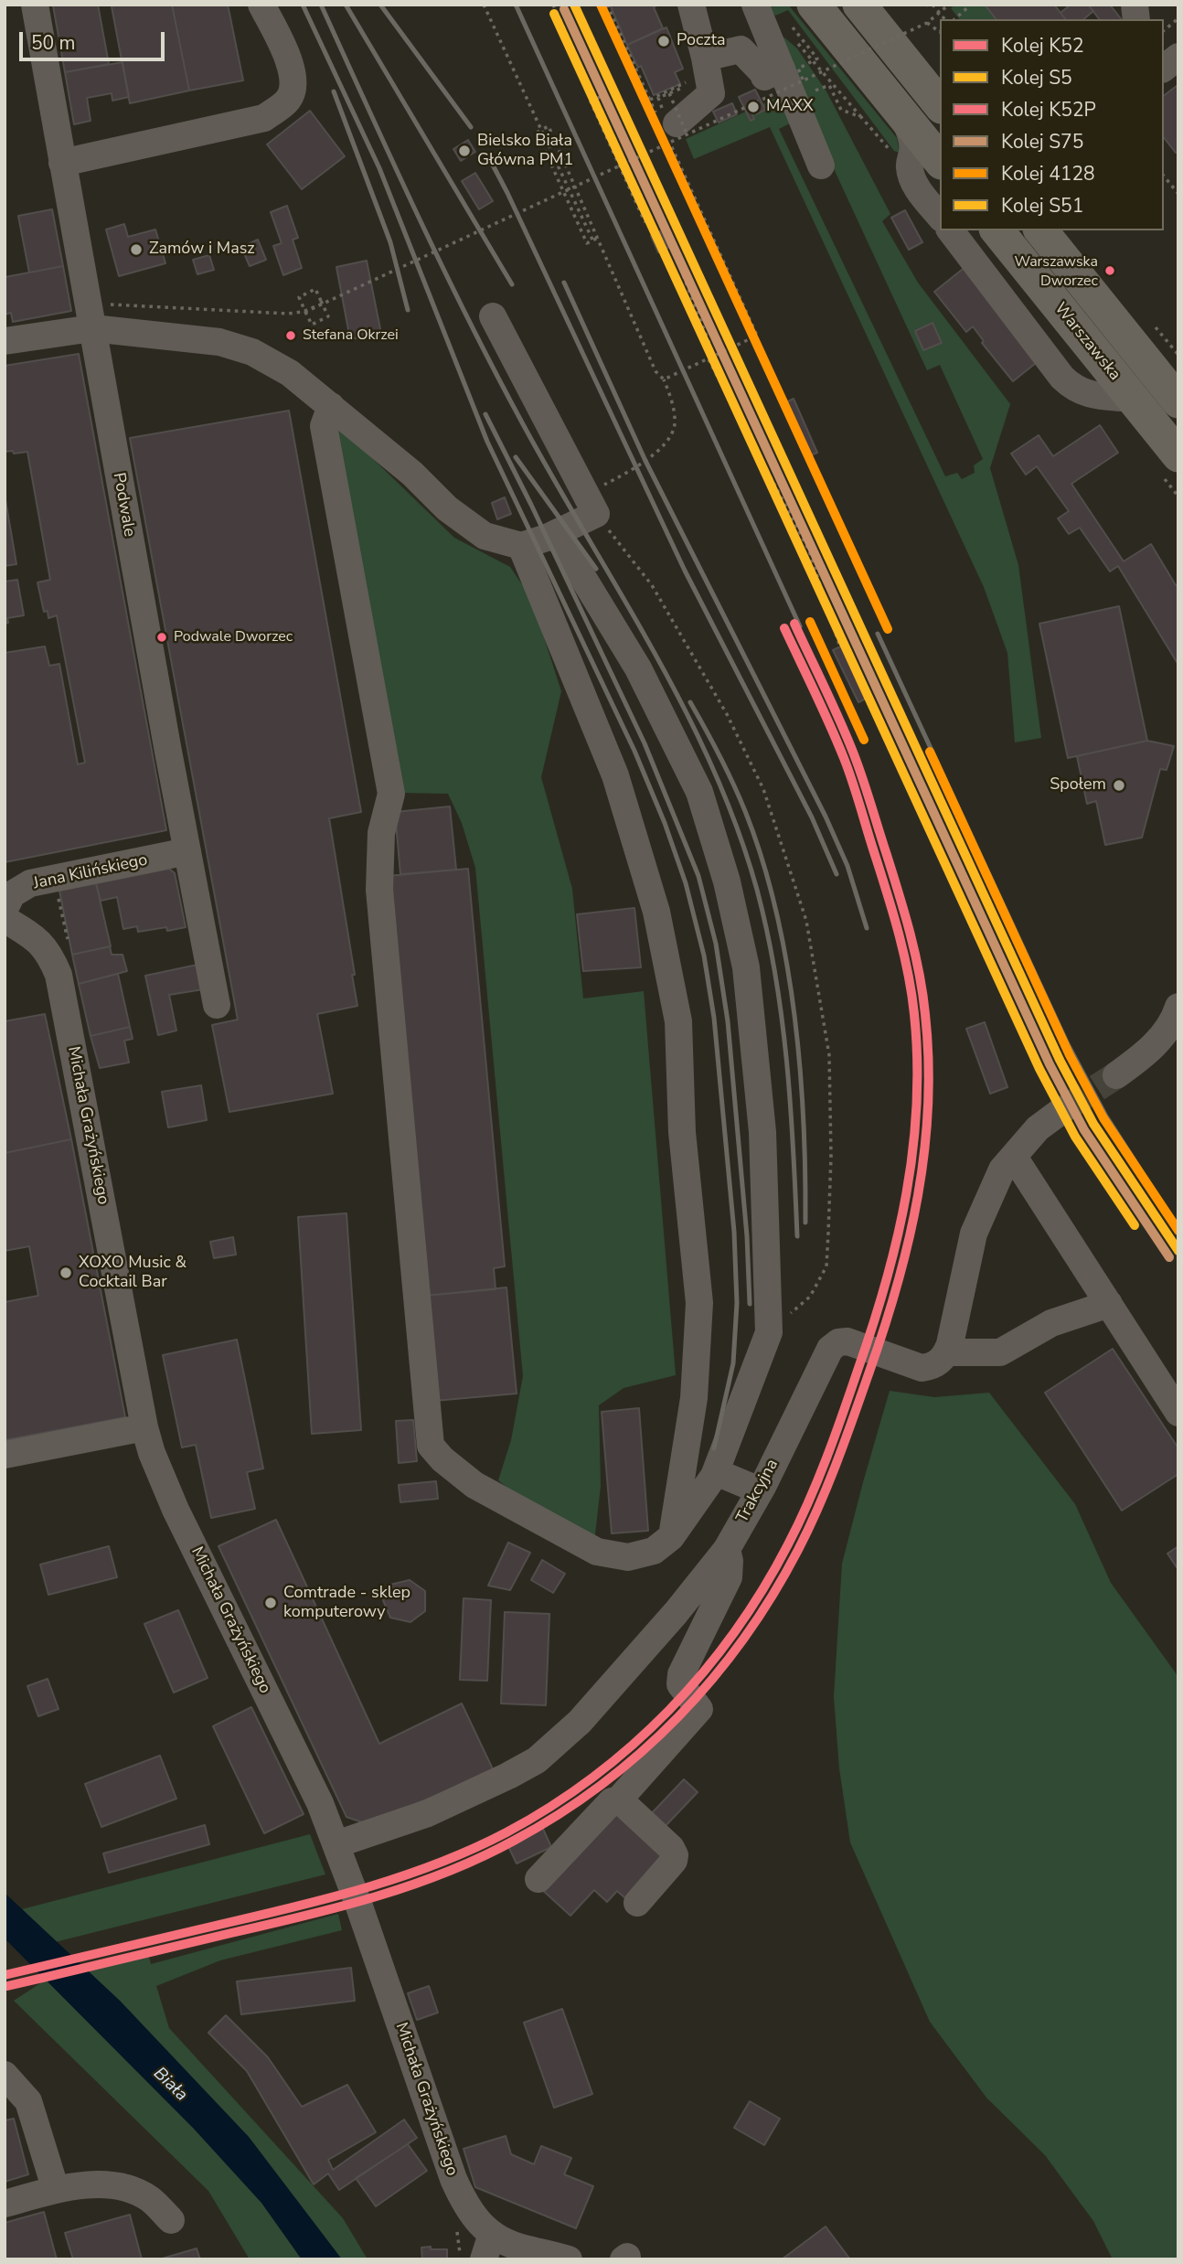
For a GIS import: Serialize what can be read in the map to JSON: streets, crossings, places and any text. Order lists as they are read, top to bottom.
{
  "streets": {
    "main road": ["Warszawska"],
    "street": [
      "Podwale",
      "Jana Kilińskiego",
      "Michała Grażyńskiego",
      "Trakcyjna"
    ]
  },
  "crossings": [
    ["Podwale", "Jana Kilińskiego"],
    ["Michała Grażyńskiego", "Trakcyjna"]
  ],
  "water": ["Biała"],
  "places": [
    "Poczta",
    "MAXX",
    "Bielsko Biała Główna PM1",
    "Zamów i Masz",
    "Warszawska Dworzec",
    "Stefana Okrzei",
    "Podwale Dworzec",
    "Społem",
    "XOXO Music & Cocktail Bar",
    "Comtrade - sklep komputerowy"
  ],
  "lines": [
    "rail line S5",
    "rail line 4128",
    "rail line S75",
    "rail line S51",
    "rail line K52P",
    "rail line K52"
  ],
  "legend": [
    "Kolej K52",
    "Kolej S5",
    "Kolej K52P",
    "Kolej S75",
    "Kolej 4128",
    "Kolej S51"
  ],
  "scale_bar": "50 m"
}
